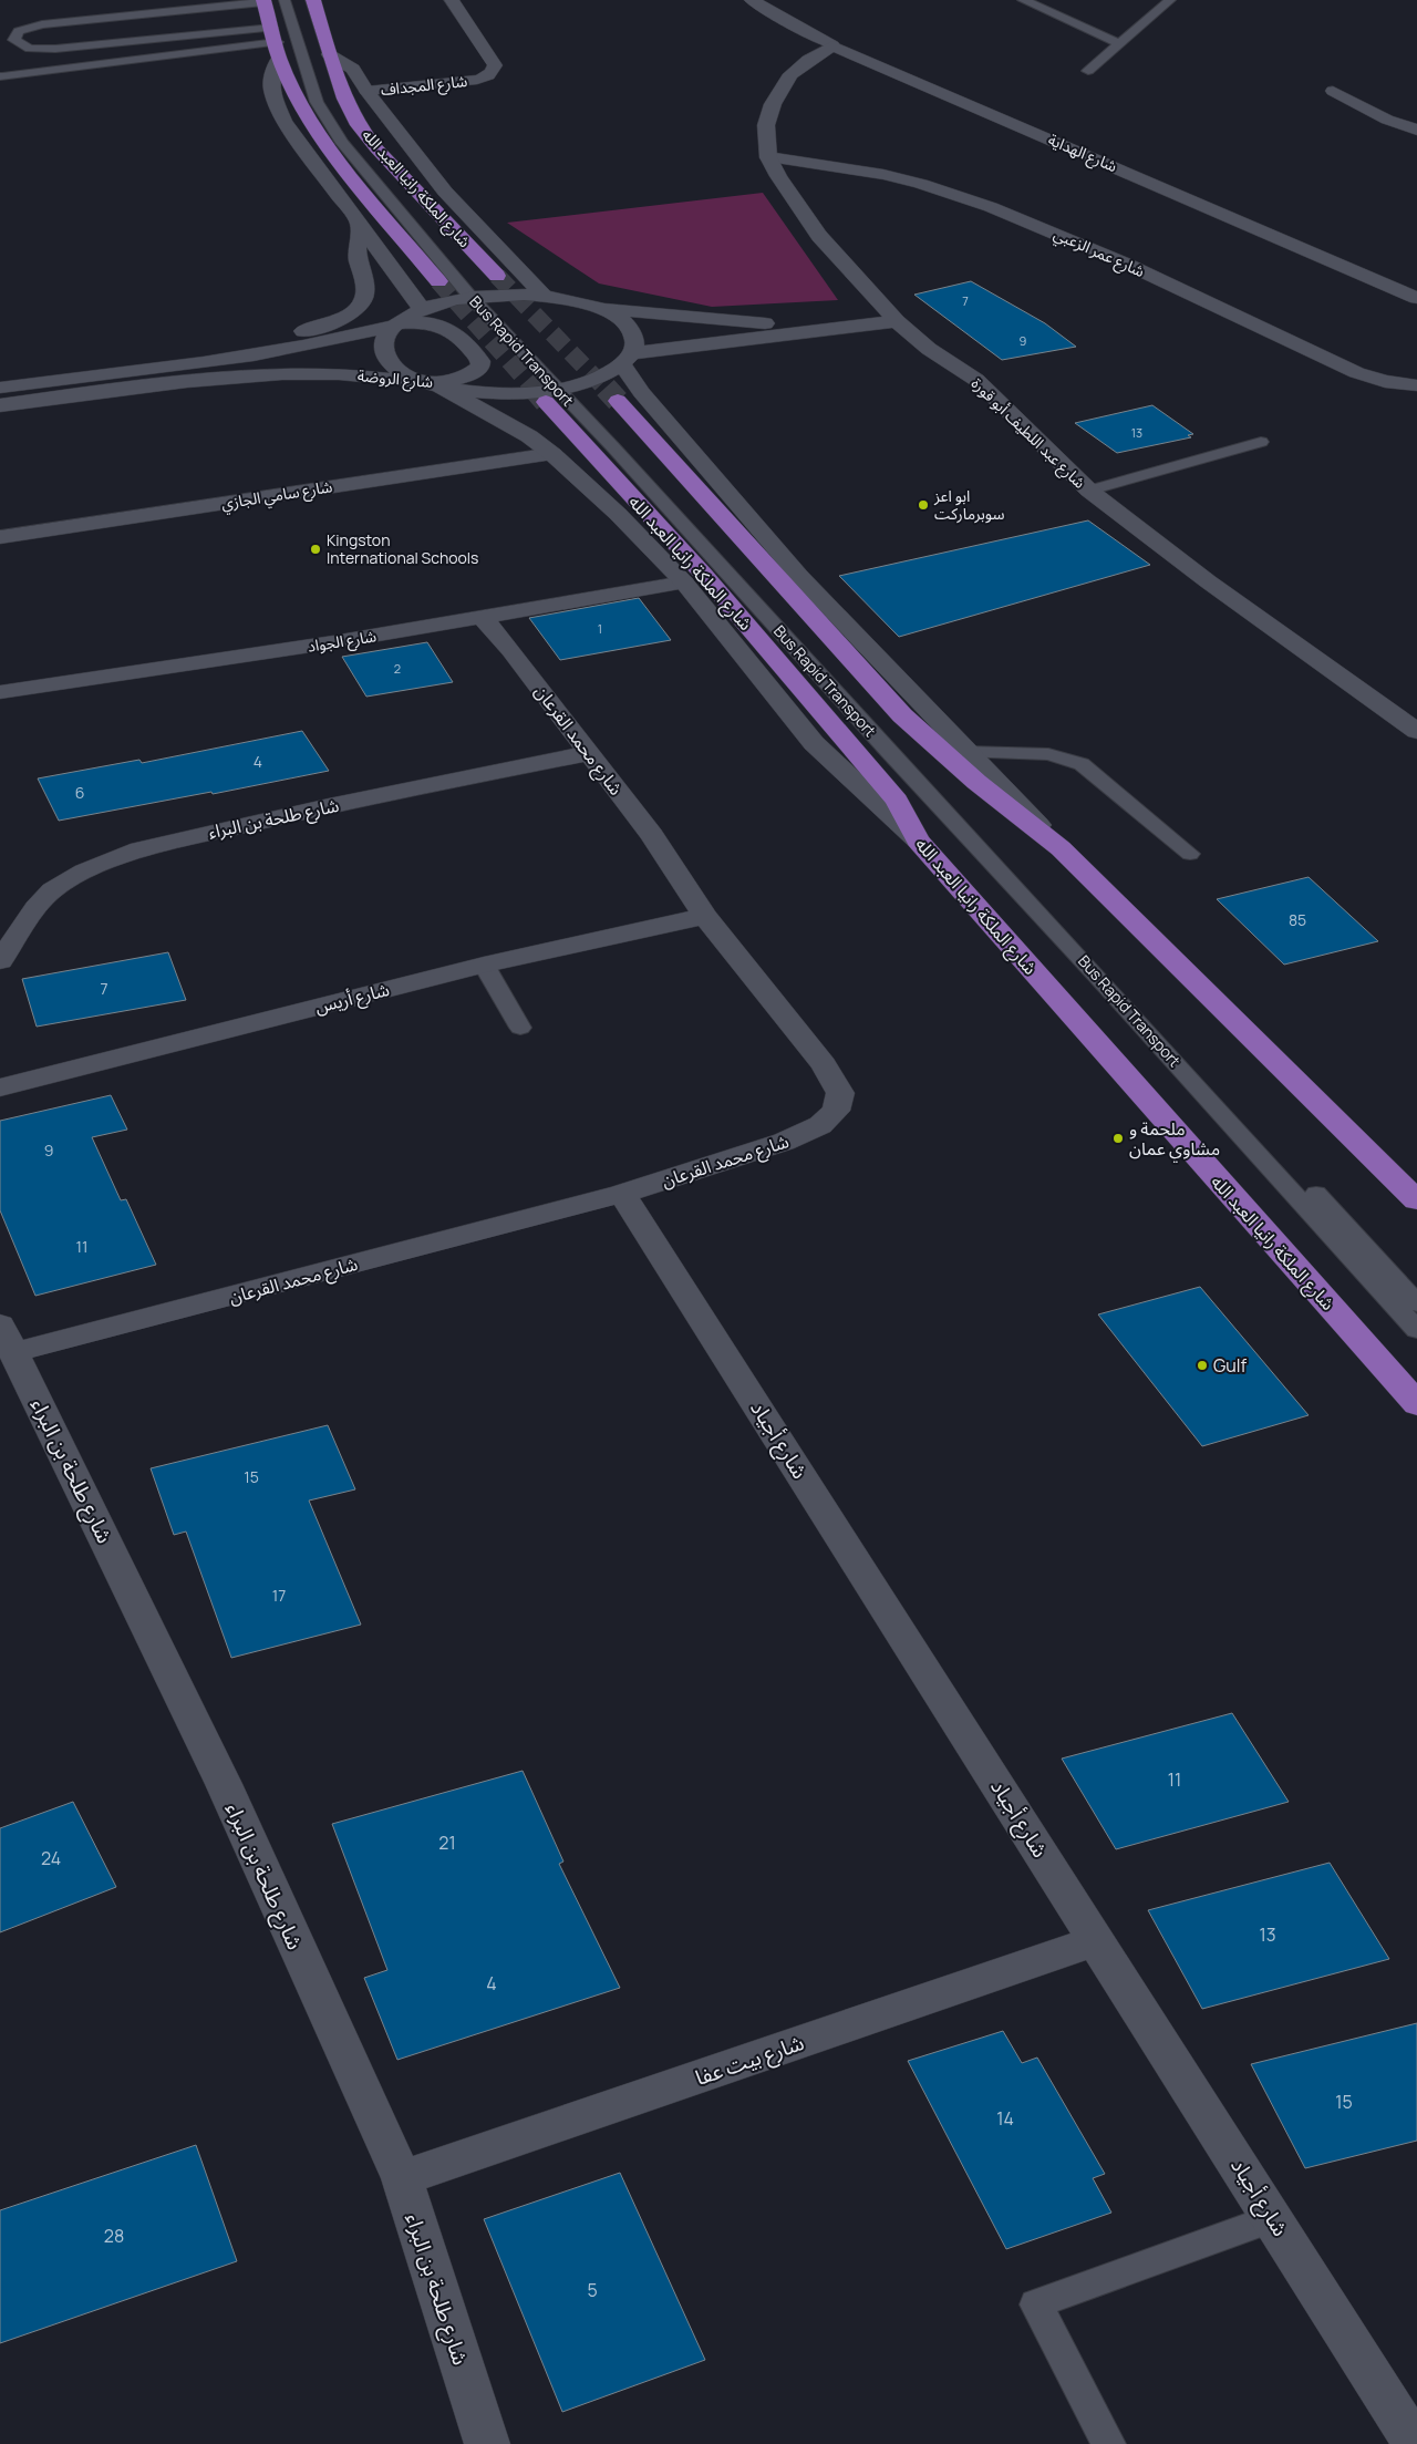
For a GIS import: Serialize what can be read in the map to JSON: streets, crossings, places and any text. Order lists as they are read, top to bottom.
{
  "streets": {
    "main road": ["شارع الملكة رانيا العبد الله"],
    "street": [
      "شارع المجداف",
      "شارع الهداية",
      "شارع عمر الزعبي",
      "شارع الروضة",
      "شارع عبد اللطيف أبو قورة",
      "شارع سامي الجازي",
      "شارع الجواد",
      "شارع محمد القرعان",
      "شارع طلحة بن البراء",
      "شارع أريس",
      "شارع أجياد",
      "شارع بيت عفا"
    ],
    "lane": ["Bus Rapid Transport"]
  },
  "crossings": [
    ["شارع الهداية", "شارع عبد اللطيف أبو قورة"],
    ["شارع الملكة رانيا العبد الله", "Bus Rapid Transport"],
    ["شارع عمر الزعبي", "شارع عبد اللطيف أبو قورة"],
    ["شارع الجواد", "شارع محمد القرعان"],
    ["شارع محمد القرعان", "شارع طلحة بن البراء"],
    ["شارع محمد القرعان", "شارع أريس"],
    ["شارع محمد القرعان", "شارع أجياد"],
    ["شارع طلحة بن البراء", "شارع بيت عفا"],
    ["شارع أجياد", "شارع بيت عفا"]
  ],
  "places": [
    "ابو اعز سوبرماركت",
    "Kingston International Schools",
    "ملحمة و مشاوي عمان",
    "Gulf"
  ],
  "house_numbers": [
    "7",
    "9",
    "13",
    "1",
    "2",
    "4",
    "6",
    "85",
    "7",
    "9",
    "11",
    "15",
    "17",
    "11",
    "21",
    "24",
    "13",
    "4",
    "15",
    "14",
    "28",
    "5"
  ]
}
